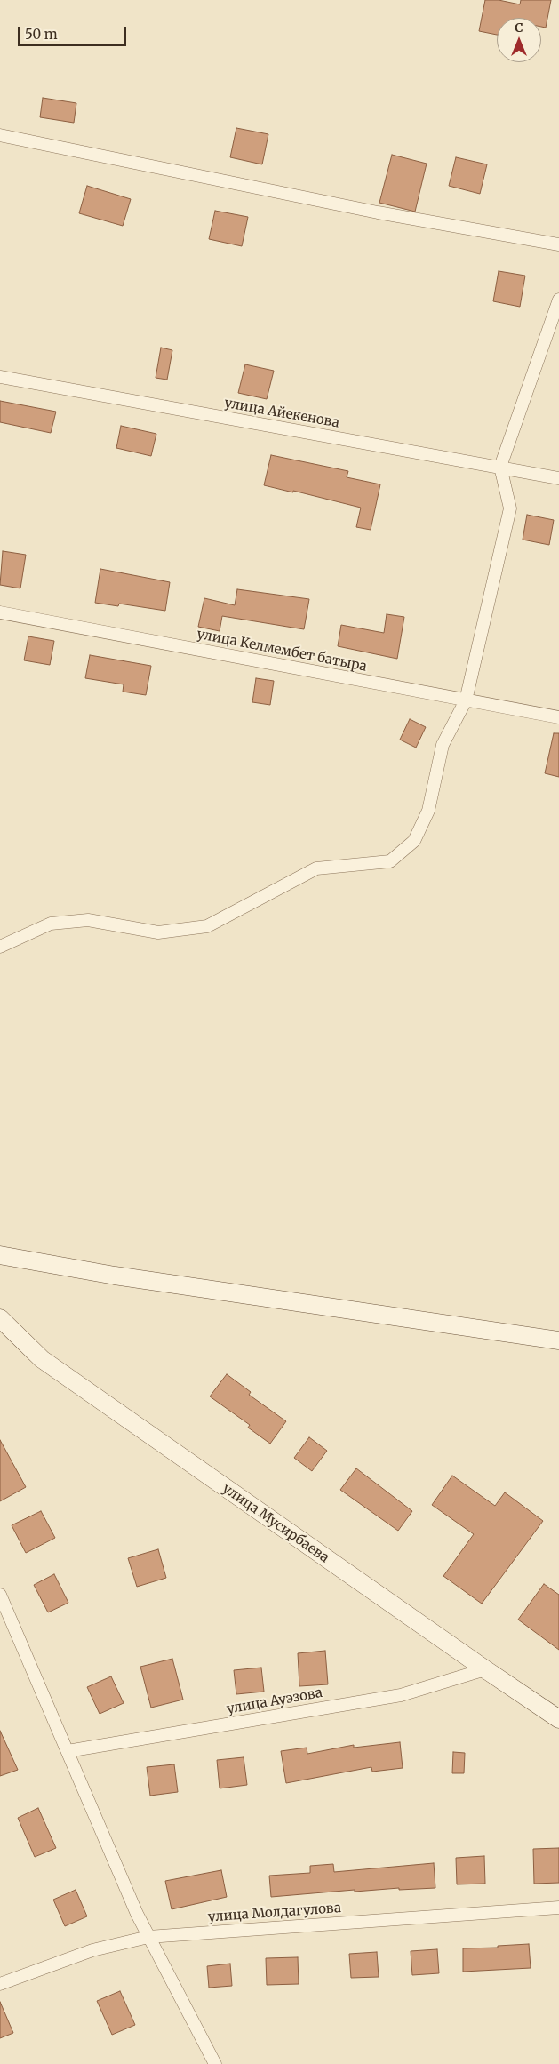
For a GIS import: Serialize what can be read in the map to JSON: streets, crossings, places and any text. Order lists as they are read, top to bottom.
{
  "streets": {
    "street": [
      "улица Айекенова",
      "улица Келмембет батыра",
      "улица Мусирбаева",
      "улица Ауэзова",
      "улица Молдагулова"
    ]
  },
  "crossings": [
    ["улица Мусирбаева", "улица Ауэзова"]
  ],
  "scale_bar": "50 m",
  "north": "top"
}
